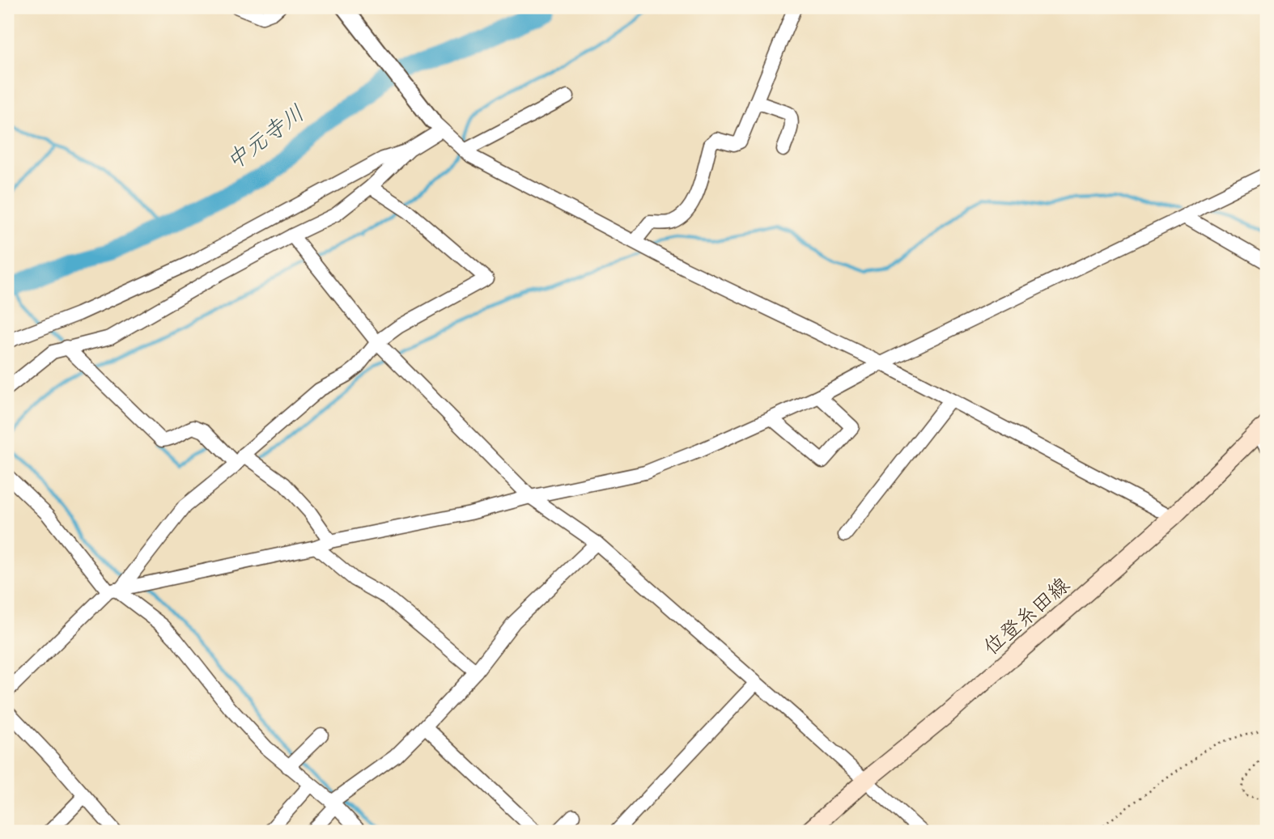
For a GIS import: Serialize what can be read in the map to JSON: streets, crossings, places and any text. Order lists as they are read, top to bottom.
{
  "streets": {
    "main road": ["位登糸田線"]
  },
  "water": ["中元寺川"]
}
